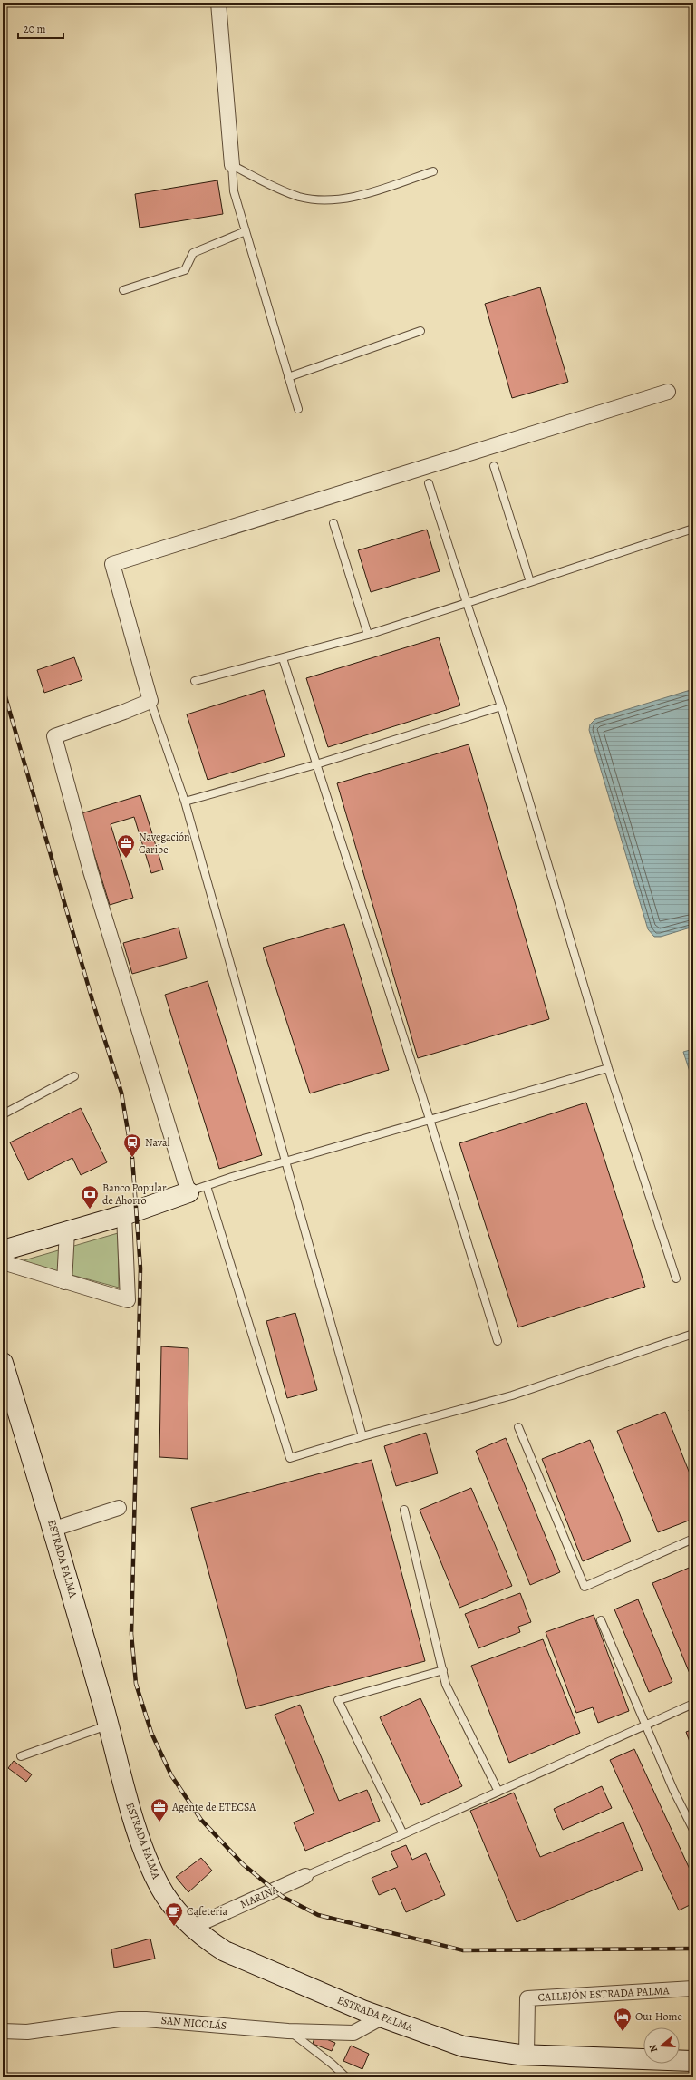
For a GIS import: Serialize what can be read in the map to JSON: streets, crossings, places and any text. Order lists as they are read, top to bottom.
{
  "streets": {
    "main road": ["ESTRADA PALMA"],
    "street": ["MARINA", "CALLEJÓN ESTRADA PALMA", "SAN NICOLÁS"]
  },
  "crossings": [
    ["ESTRADA PALMA", "MARINA"],
    ["ESTRADA PALMA", "CALLEJÓN ESTRADA PALMA"],
    ["ESTRADA PALMA", "SAN NICOLÁS"]
  ],
  "places": {
    "office": ["Navegación Caribe", "Agente de ETECSA"],
    "station": ["Naval"],
    "bank": ["Banco Popular de Ahorro"],
    "cafe": ["Cafeteria"],
    "hotel": ["Our Home"]
  },
  "scale_bar": "20 m",
  "north": "left"
}
